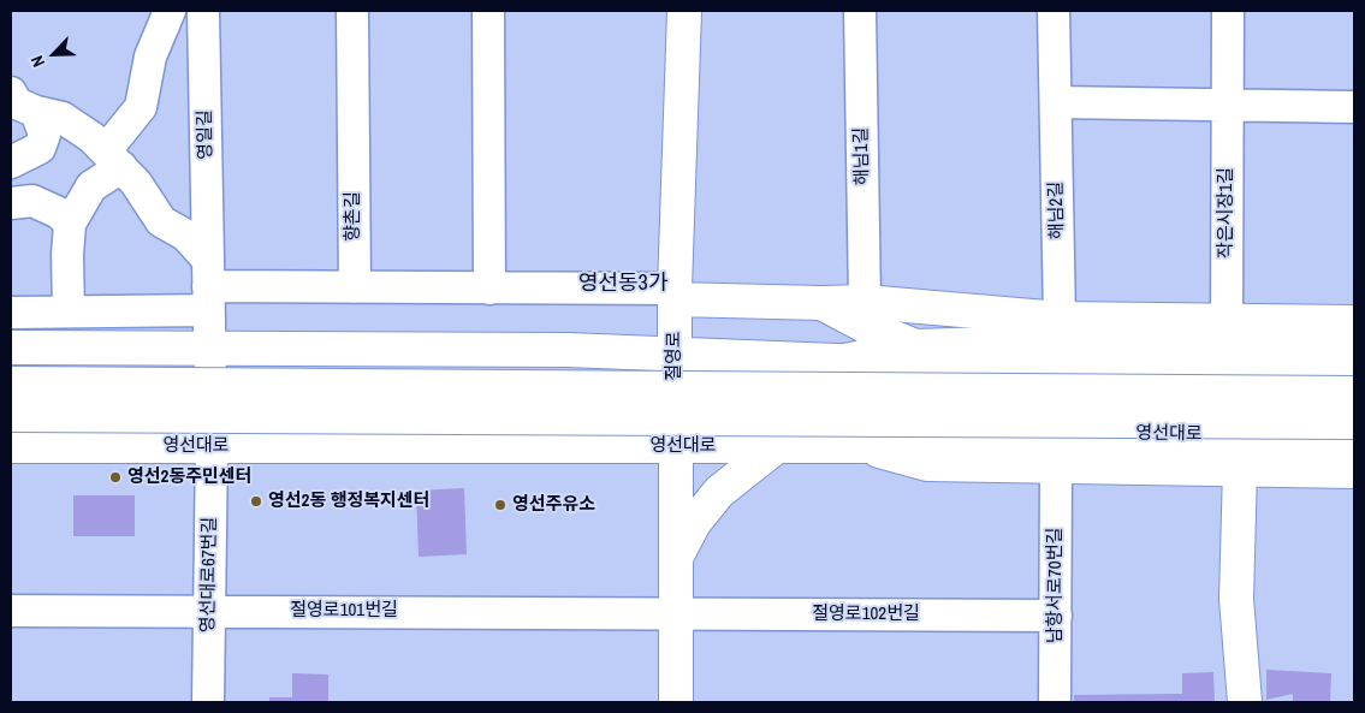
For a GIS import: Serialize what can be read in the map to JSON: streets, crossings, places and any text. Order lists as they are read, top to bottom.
{
  "streets": {
    "main road": ["절영로", "영선대로"],
    "street": [
      "영일길",
      "해님1길",
      "해님2길",
      "작은시장1길",
      "향촌길",
      "영선대로67번길",
      "남항서로70번길",
      "절영로101번길",
      "절영로102번길"
    ]
  },
  "crossings": [
    ["영일길", "영선대로"],
    ["영일길", "영선대로67번길"],
    ["절영로", "영선대로"],
    ["절영로", "절영로101번길"],
    ["절영로", "절영로102번길"],
    ["영선대로", "영선대로67번길"],
    ["영선대로67번길", "절영로101번길"],
    ["남항서로70번길", "절영로102번길"],
    ["절영로101번길", "절영로102번길"]
  ],
  "districts": ["영선동3가"],
  "places": ["영선2동주민센터", "영선2동 행정복지센터", "영선주유소"],
  "north": "bottom left"
}
